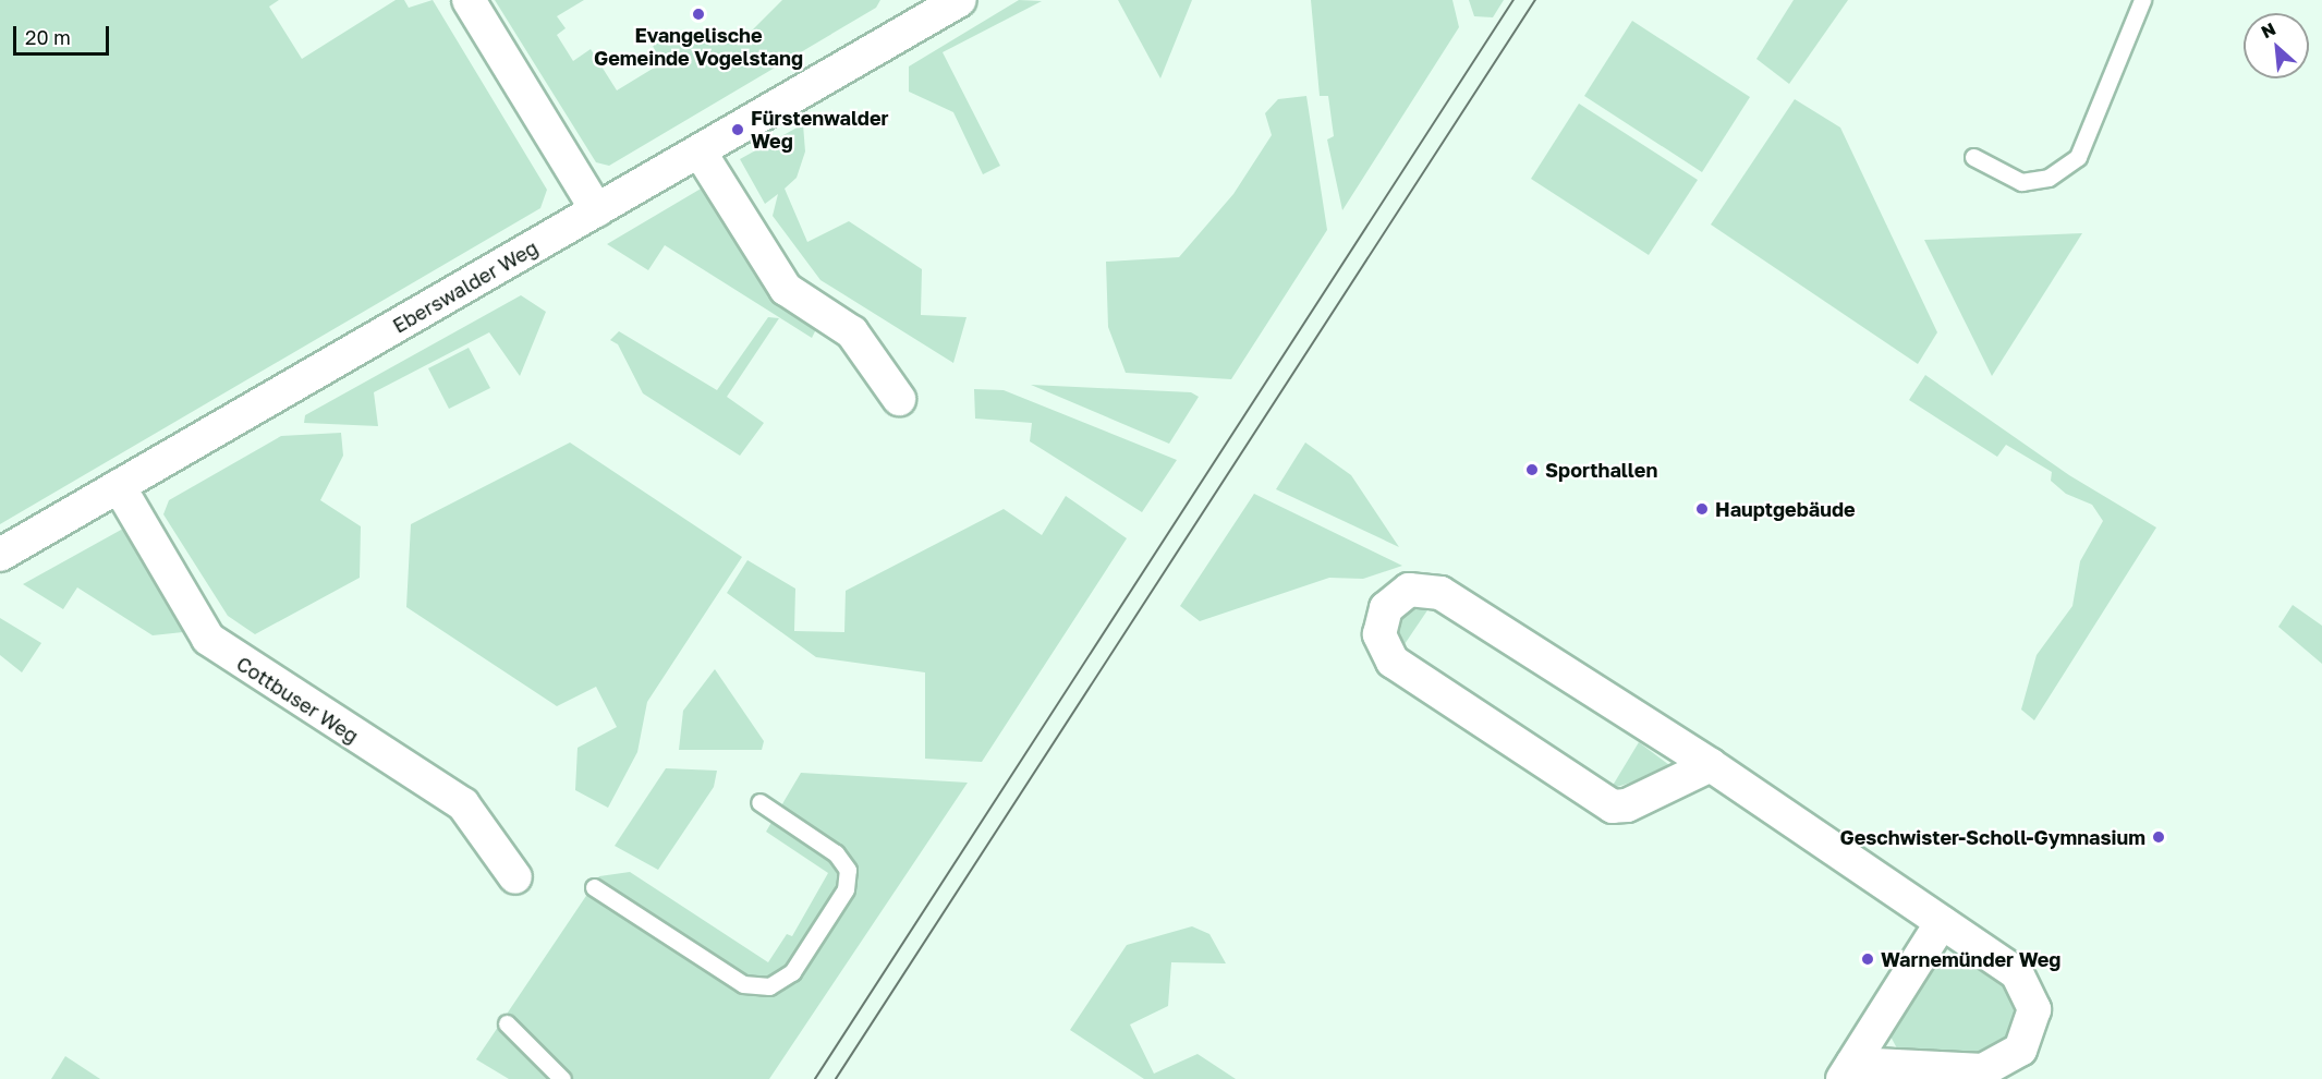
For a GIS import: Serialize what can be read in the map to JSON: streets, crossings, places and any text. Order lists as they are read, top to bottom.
{
  "streets": {
    "street": ["Eberswalder Weg", "Cottbuser Weg"]
  },
  "crossings": [
    ["Eberswalder Weg", "Cottbuser Weg"]
  ],
  "places": [
    "Evangelische Gemeinde Vogelstang",
    "Fürstenwalder Weg",
    "Sporthallen",
    "Hauptgebäude",
    "Geschwister-Scholl-Gymnasium",
    "Warnemünder Weg"
  ],
  "scale_bar": "20 m",
  "north": "top left"
}
